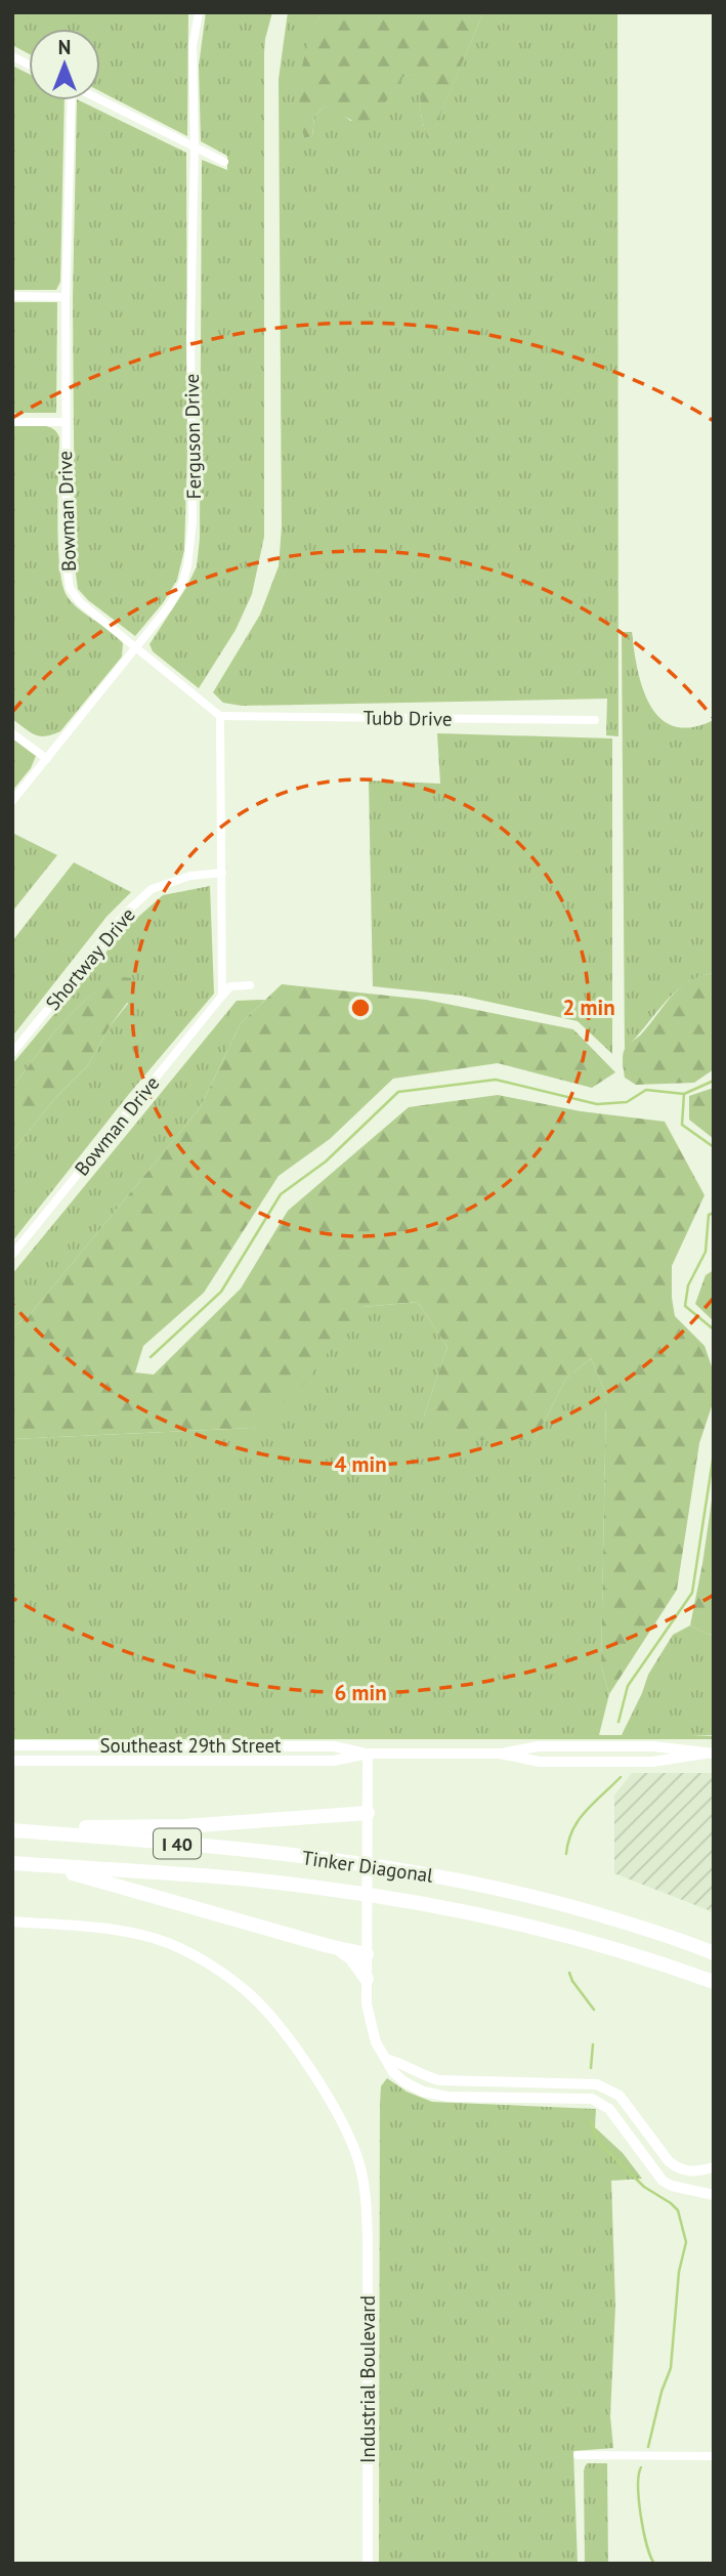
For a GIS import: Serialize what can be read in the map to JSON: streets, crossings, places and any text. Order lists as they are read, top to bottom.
{
  "streets": {
    "highway": ["I 40", "Tinker Diagonal"],
    "main road": ["Southeast 29th Street", "Industrial Boulevard"],
    "street": [
      "Ferguson Drive",
      "Bowman Drive",
      "Tubb Drive",
      "Shortway Drive"
    ]
  },
  "crossings": [
    ["Ferguson Drive", "Bowman Drive"],
    ["Bowman Drive", "Tubb Drive"]
  ],
  "north": "top",
  "rings": ["2 min", "4 min", "6 min"]
}
